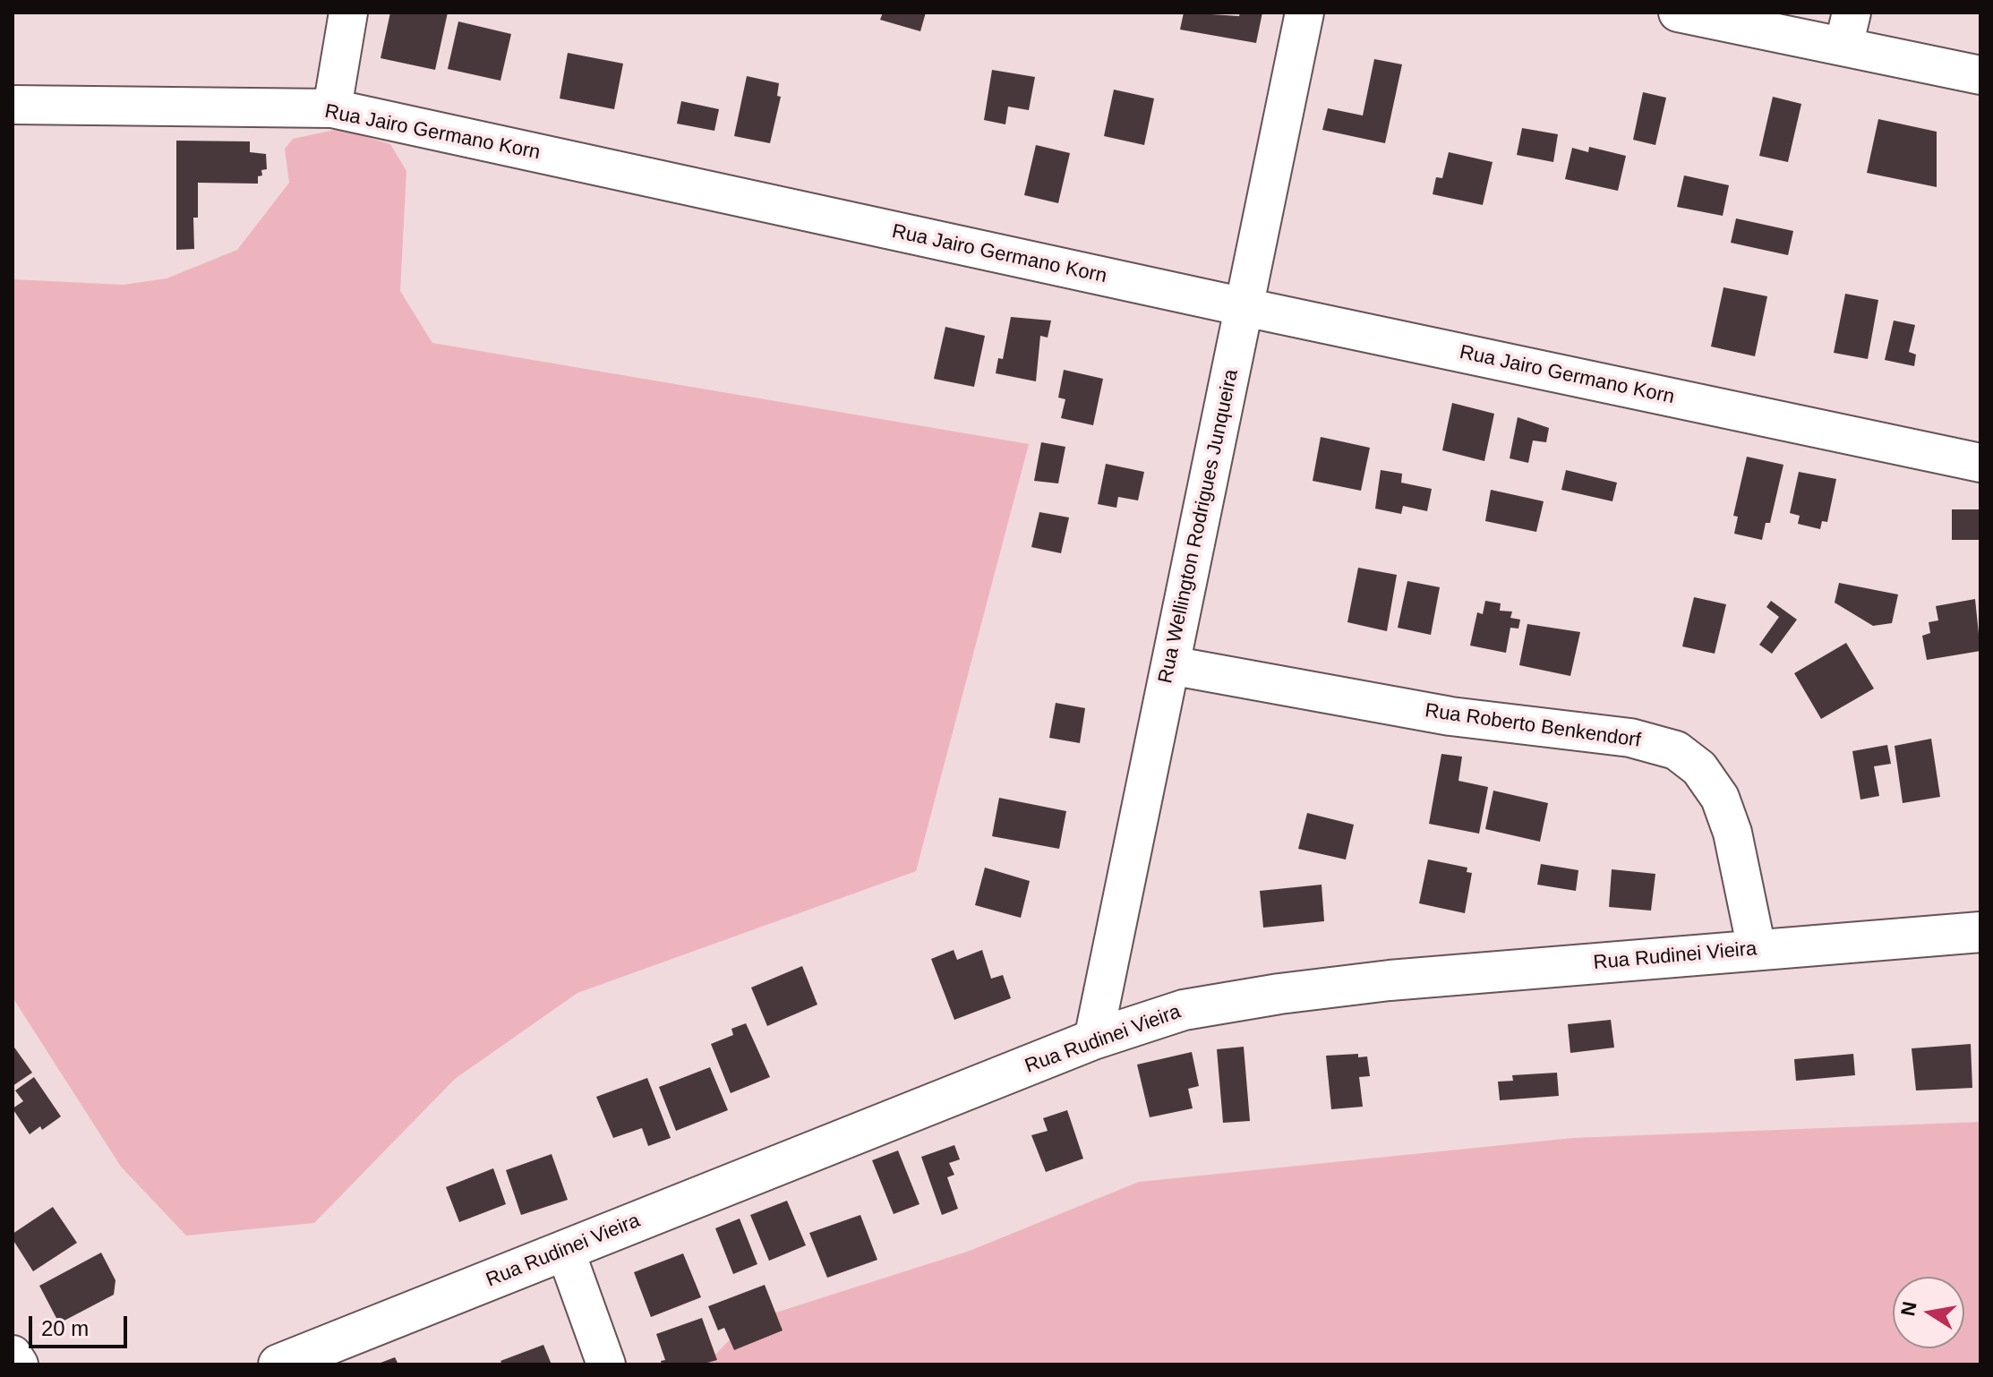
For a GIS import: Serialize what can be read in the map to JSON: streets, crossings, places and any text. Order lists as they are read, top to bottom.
{
  "streets": {
    "street": [
      "Rua Jairo Germano Korn",
      "Rua Wellington Rodrigues Junqueira",
      "Rua Roberto Benkendorf",
      "Rua Rudinei Vieira"
    ]
  },
  "crossings": [
    ["Rua Jairo Germano Korn", "Rua Wellington Rodrigues Junqueira"],
    ["Rua Wellington Rodrigues Junqueira", "Rua Roberto Benkendorf"],
    ["Rua Wellington Rodrigues Junqueira", "Rua Rudinei Vieira"],
    ["Rua Roberto Benkendorf", "Rua Rudinei Vieira"]
  ],
  "scale_bar": "20 m",
  "north": "left"
}
